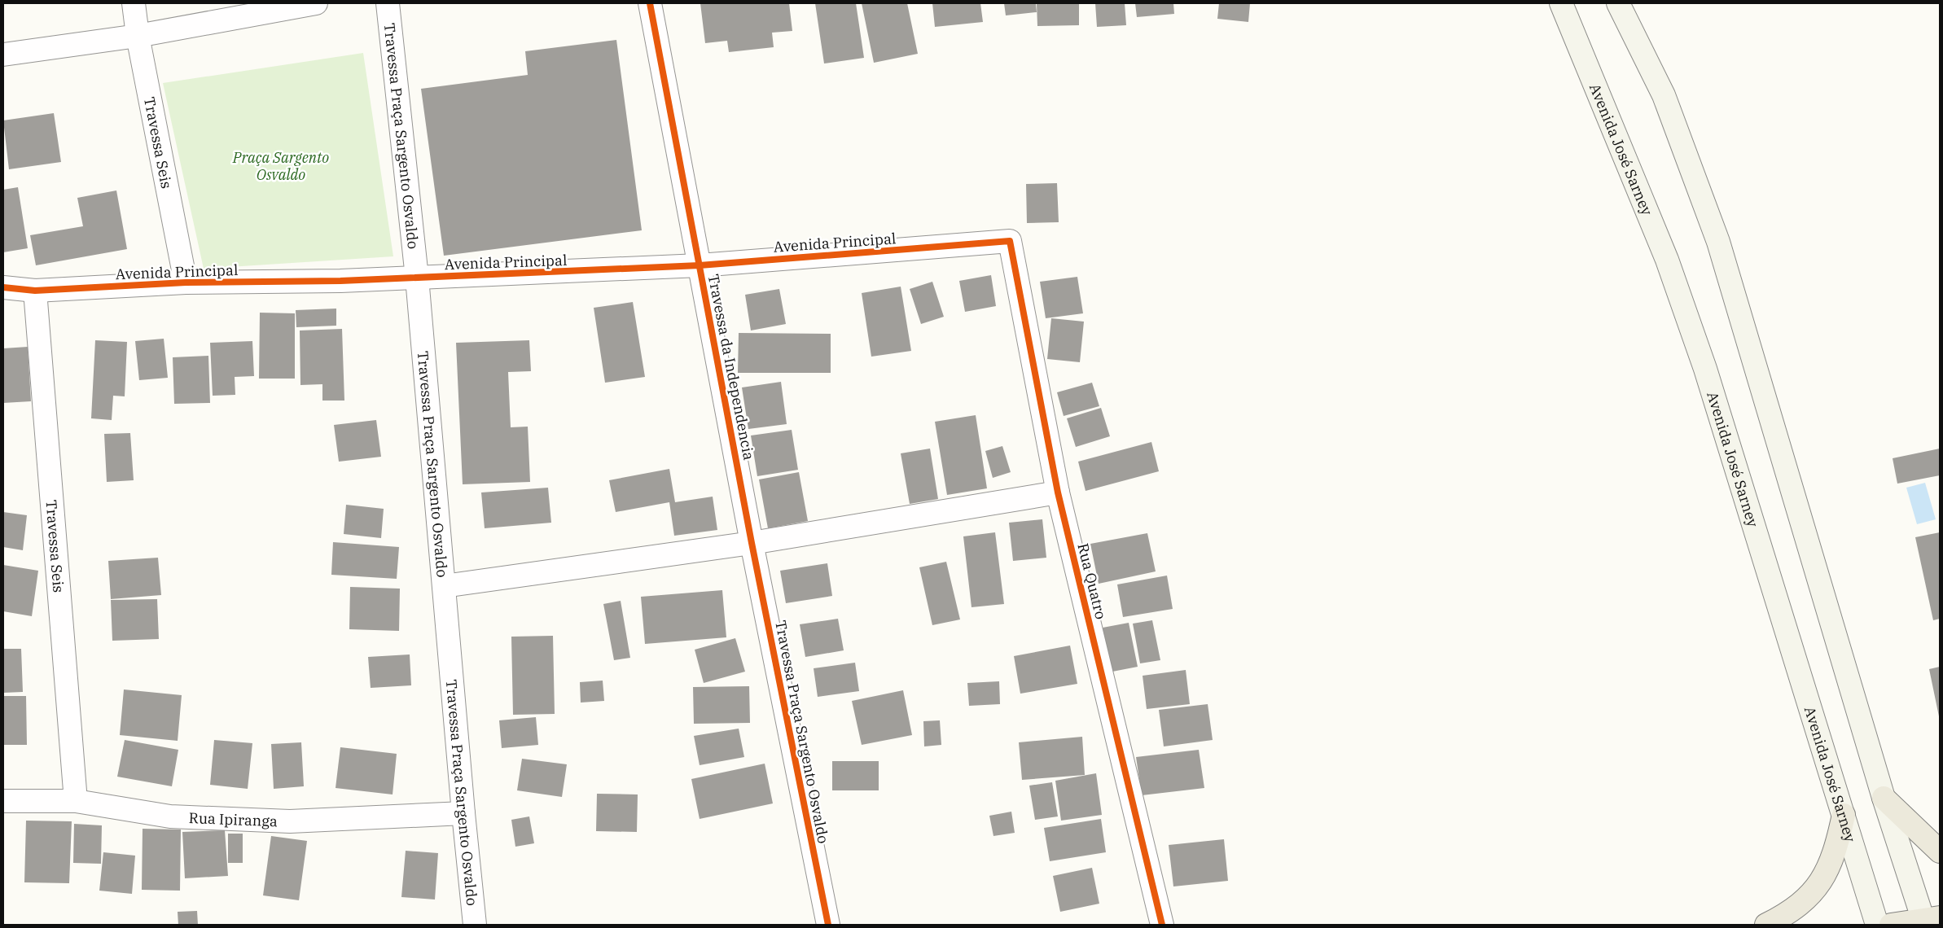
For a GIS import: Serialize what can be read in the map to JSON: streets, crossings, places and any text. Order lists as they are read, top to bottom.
{
  "streets": {
    "main road": ["Avenida José Sarney"],
    "street": [
      "Travessa Praça Sargento Osvaldo",
      "Travessa Seis",
      "Avenida Principal",
      "Travessa da Independencia",
      "Rua Quatro",
      "Rua Ipiranga"
    ]
  },
  "crossings": [
    ["Travessa Praça Sargento Osvaldo", "Avenida Principal"],
    ["Travessa Praça Sargento Osvaldo", "Travessa da Independencia"],
    ["Travessa Praça Sargento Osvaldo", "Rua Ipiranga"],
    ["Travessa Seis", "Avenida Principal"],
    ["Travessa Seis", "Rua Ipiranga"],
    ["Avenida Principal", "Travessa da Independencia"],
    ["Avenida Principal", "Rua Quatro"]
  ],
  "parks": ["Praça Sargento Osvaldo"]
}
